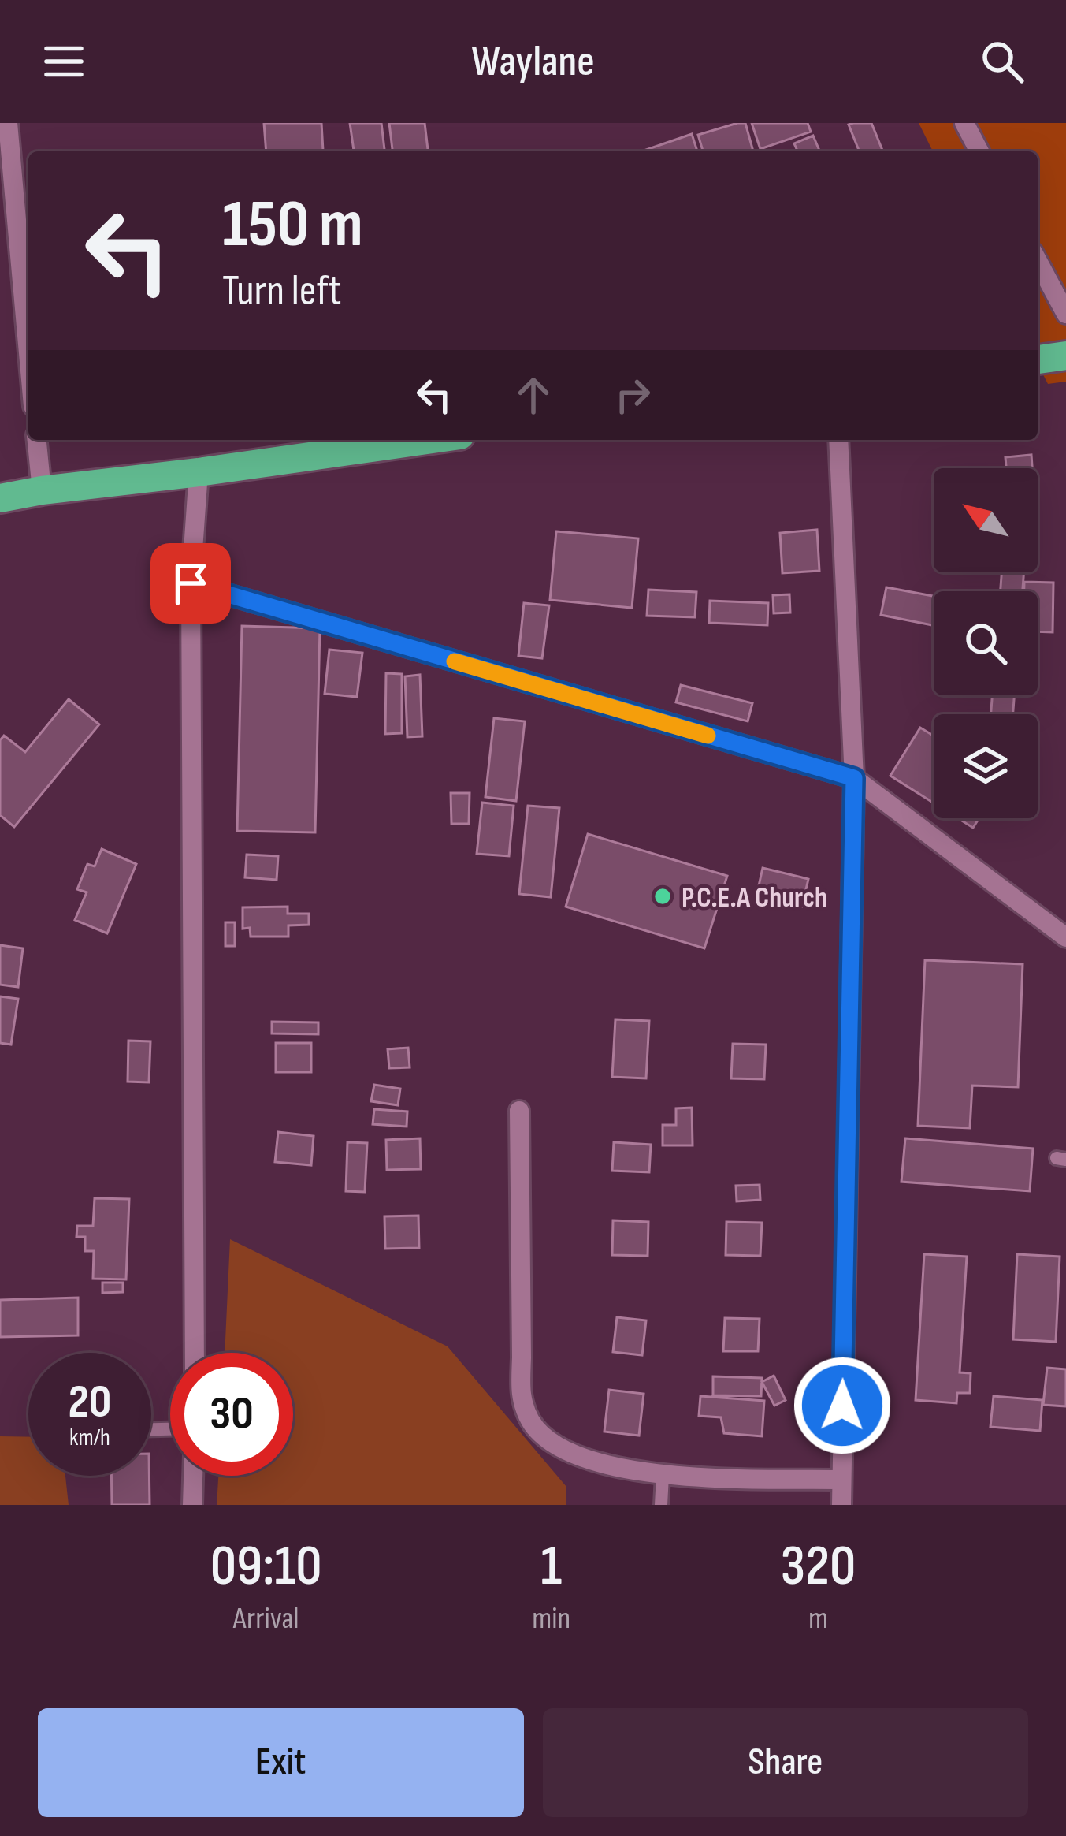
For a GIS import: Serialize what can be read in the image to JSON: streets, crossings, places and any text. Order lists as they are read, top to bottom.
{
  "places": ["P.C.E.A Church"],
  "north": "top left",
  "page": {
    "header": "Waylane",
    "turn": ["150 m", "Turn left"],
    "speed": "20 km/h",
    "limit": "30",
    "eta": [
      "09:10",
      "Arrival",
      "1",
      "min",
      "320",
      "m"
    ],
    "buttons": ["Exit", "Share"]
  }
}
